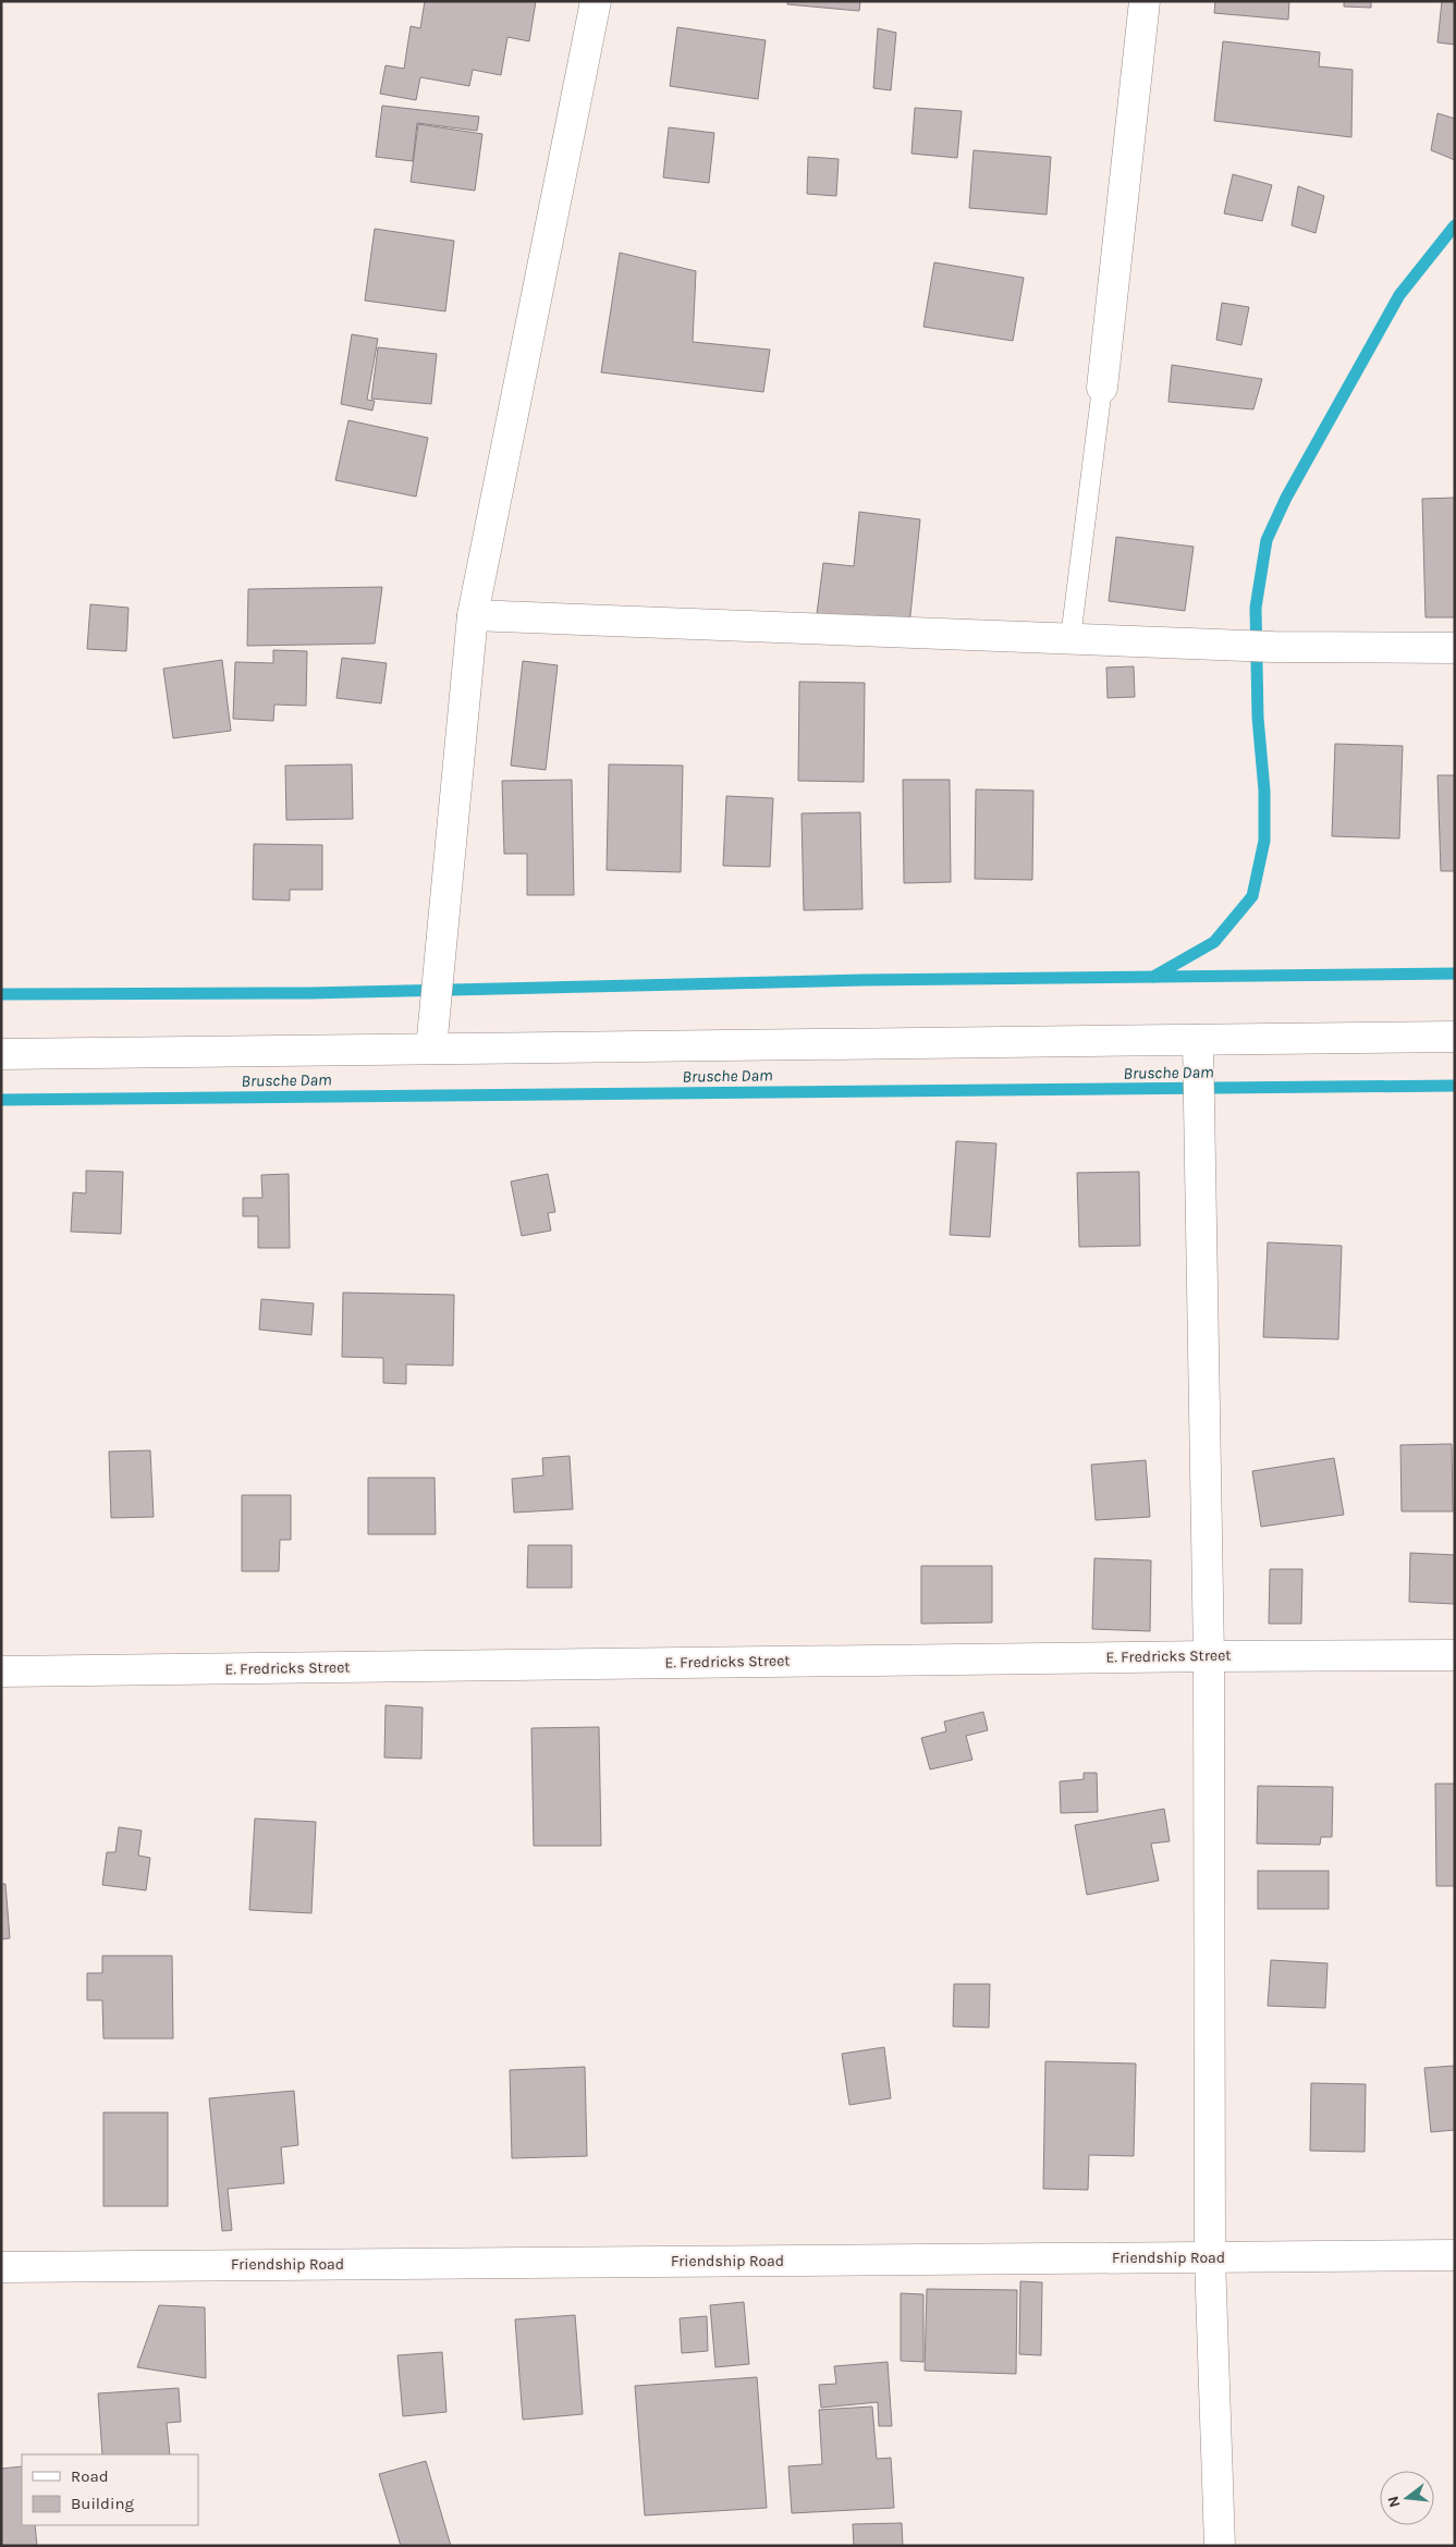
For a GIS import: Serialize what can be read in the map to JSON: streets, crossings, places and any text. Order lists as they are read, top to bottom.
{
  "streets": {
    "street": ["E. Fredricks Street", "Friendship Road"]
  },
  "water": ["Brusche Dam"],
  "legend": ["Road", "Building"],
  "north": "left"
}
